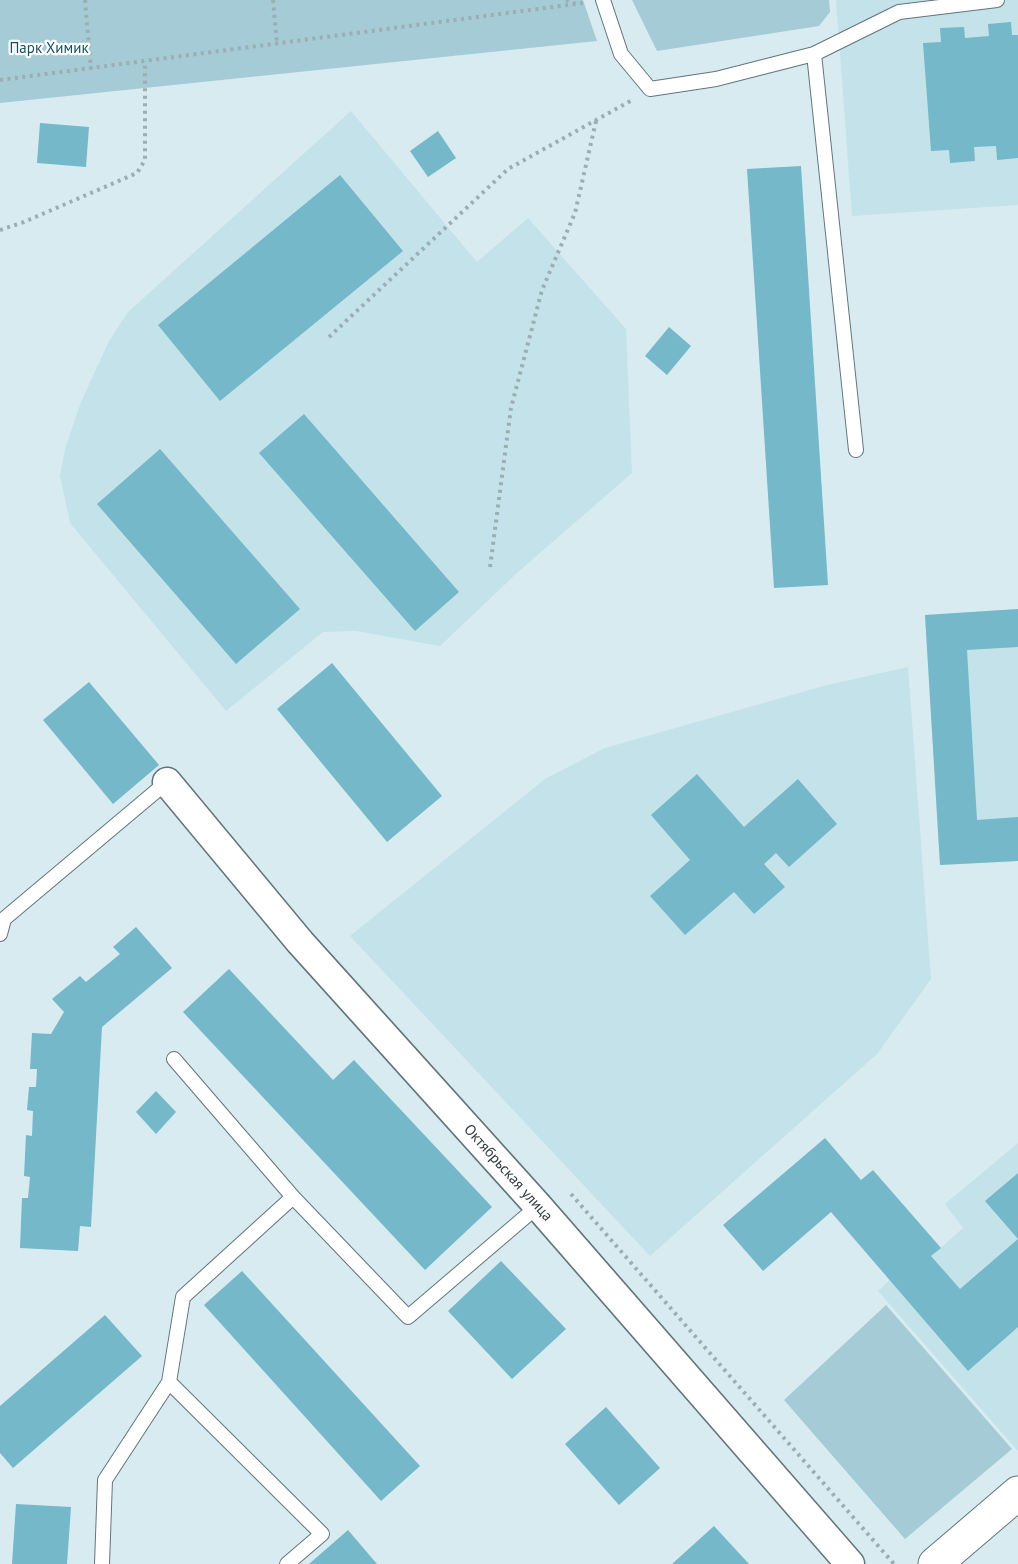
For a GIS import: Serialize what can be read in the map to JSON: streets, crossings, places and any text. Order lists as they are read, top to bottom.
{
  "streets": {
    "street": ["Октябрьская улица"]
  },
  "parks": ["Парк Химик"]
}
